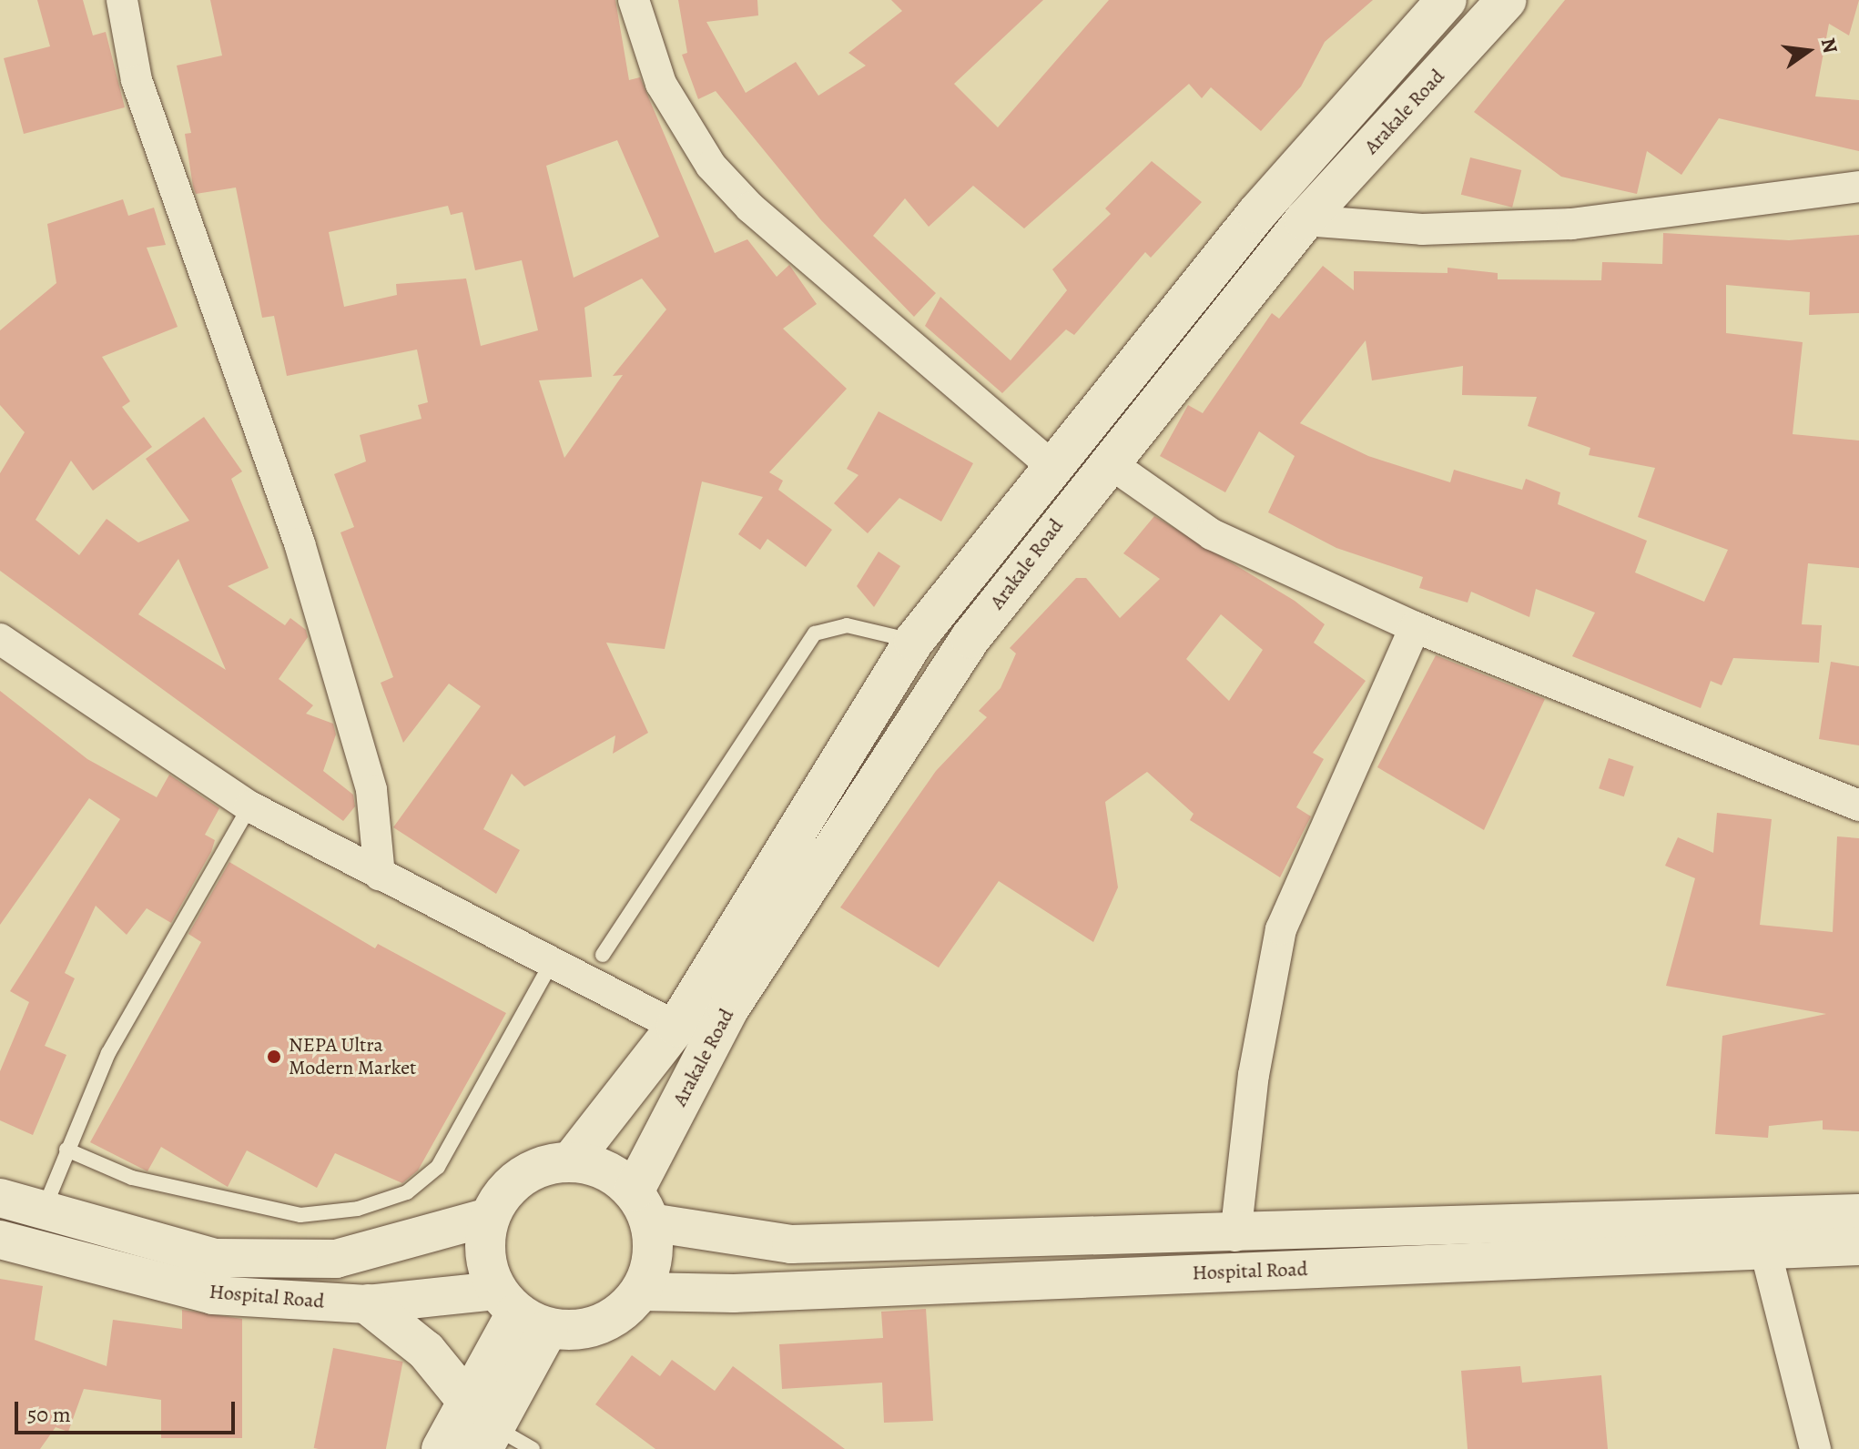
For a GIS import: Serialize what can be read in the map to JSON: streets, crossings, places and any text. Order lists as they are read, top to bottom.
{
  "streets": {
    "main road": ["Arakale Road"],
    "street": ["Hospital Road"]
  },
  "crossings": [
    ["Arakale Road", "Hospital Road"]
  ],
  "places": ["NEPA Ultra Modern Market"],
  "scale_bar": "50 m",
  "north": "right"
}
